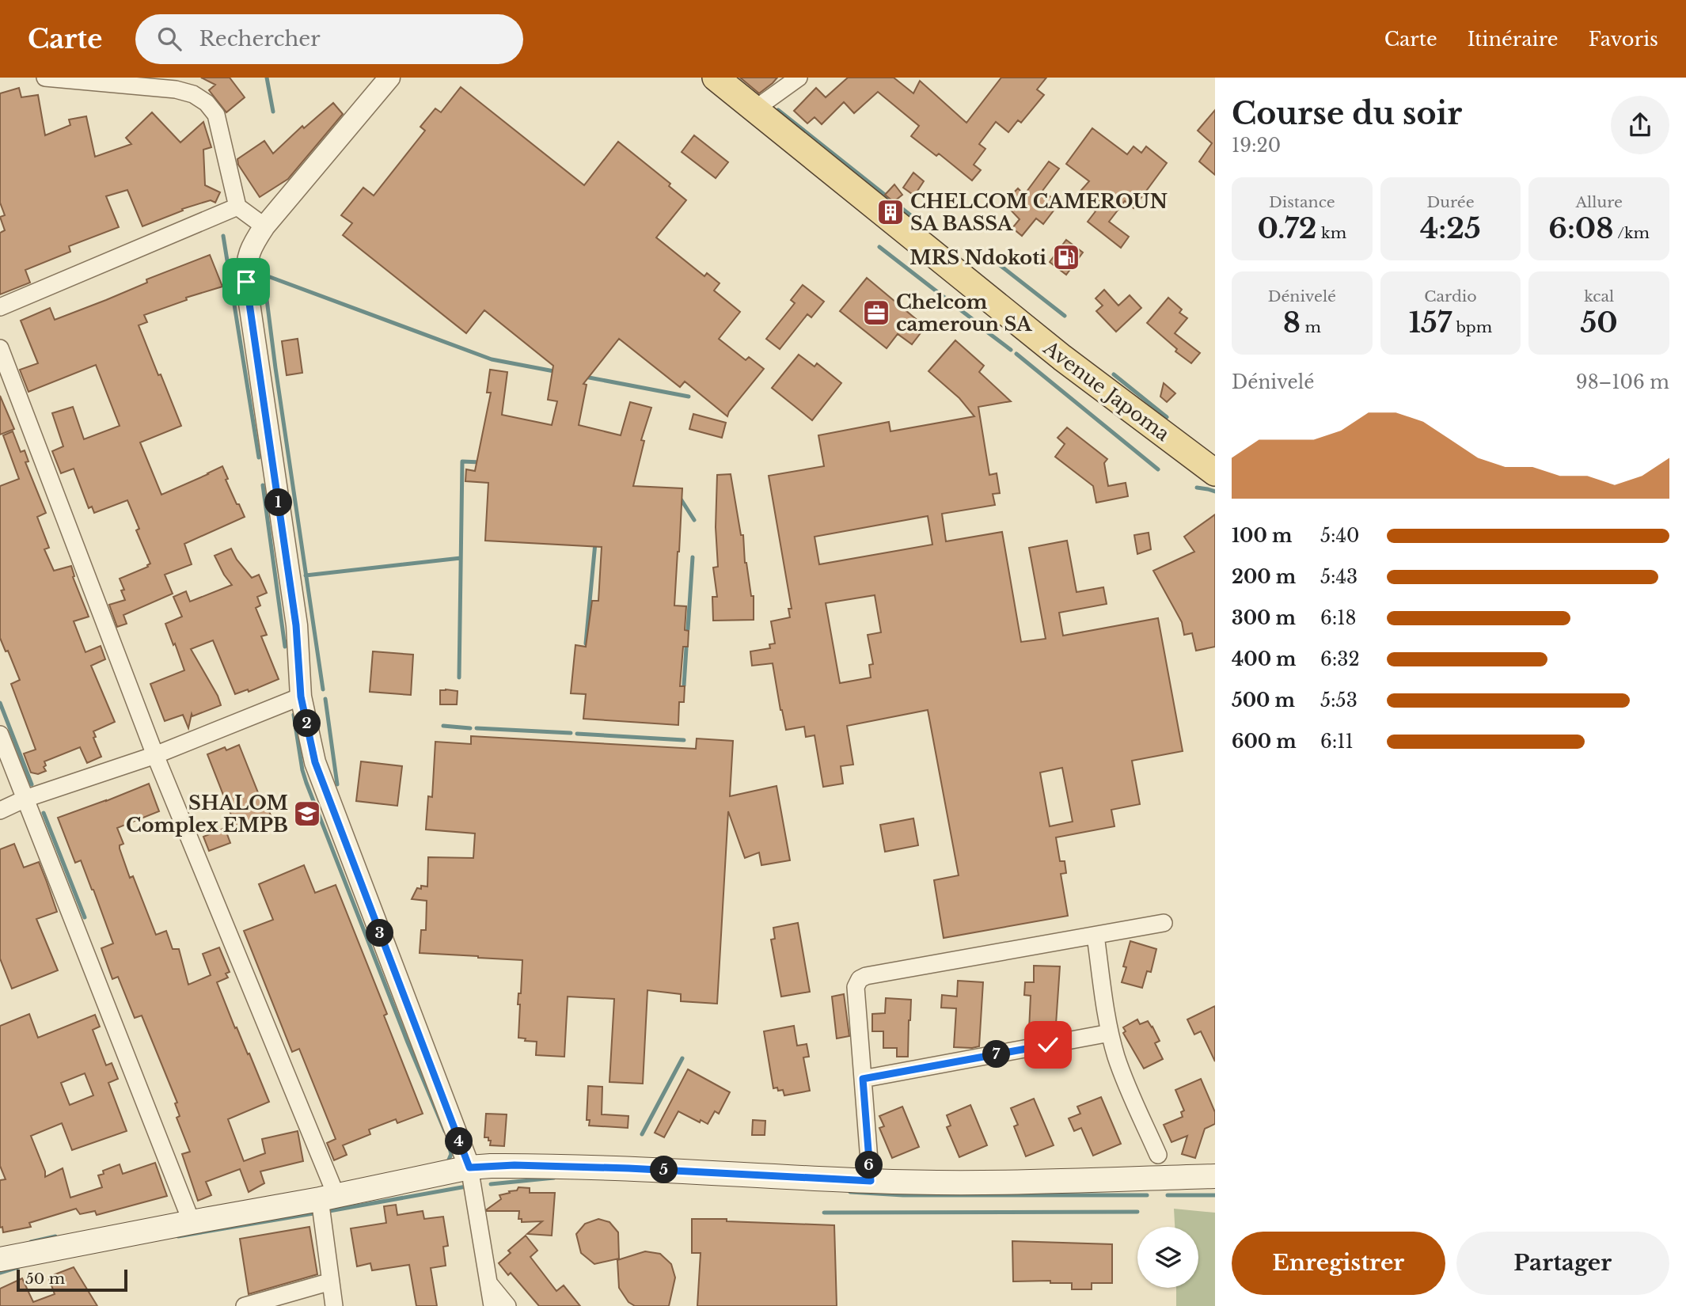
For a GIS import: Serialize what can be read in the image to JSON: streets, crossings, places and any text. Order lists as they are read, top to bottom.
{
  "streets": {
    "main road": ["Avenue Japoma"]
  },
  "places": {
    "building": ["CHELCOM CAMEROUN SA BASSA"],
    "fuel station": ["MRS Ndokoti"],
    "office": ["Chelcom cameroun SA"],
    "school or university": ["SHALOM Complex EMPB"]
  },
  "scale_bar": "50 m",
  "page": {
    "header": "Carte",
    "search": "Rechercher",
    "nav": ["Carte", "Itinéraire", "Favoris"],
    "heading": ["Course du soir", "19:20"],
    "stats": [
      ["Distance", "0.72 km"],
      ["Durée", "4:25"],
      ["Allure", "6:08 /km"],
      ["Dénivelé", "8 m"],
      ["Cardio", "157 bpm"],
      ["kcal", "50"]
    ],
    "chart": ["Dénivelé", "98–106 m"],
    "pins": [
      "1",
      "2",
      "3",
      "7",
      "4",
      "6",
      "5"
    ],
    "list": [
      {
        "name": "100 m",
        "note": "5:40"
      },
      {
        "name": "200 m",
        "note": "5:43"
      },
      {
        "name": "300 m",
        "note": "6:18"
      },
      {
        "name": "400 m",
        "note": "6:32"
      },
      {
        "name": "500 m",
        "note": "5:53"
      },
      {
        "name": "600 m",
        "note": "6:11"
      }
    ],
    "buttons": ["Enregistrer", "Partager"],
    "scale": "50 m"
  }
}
